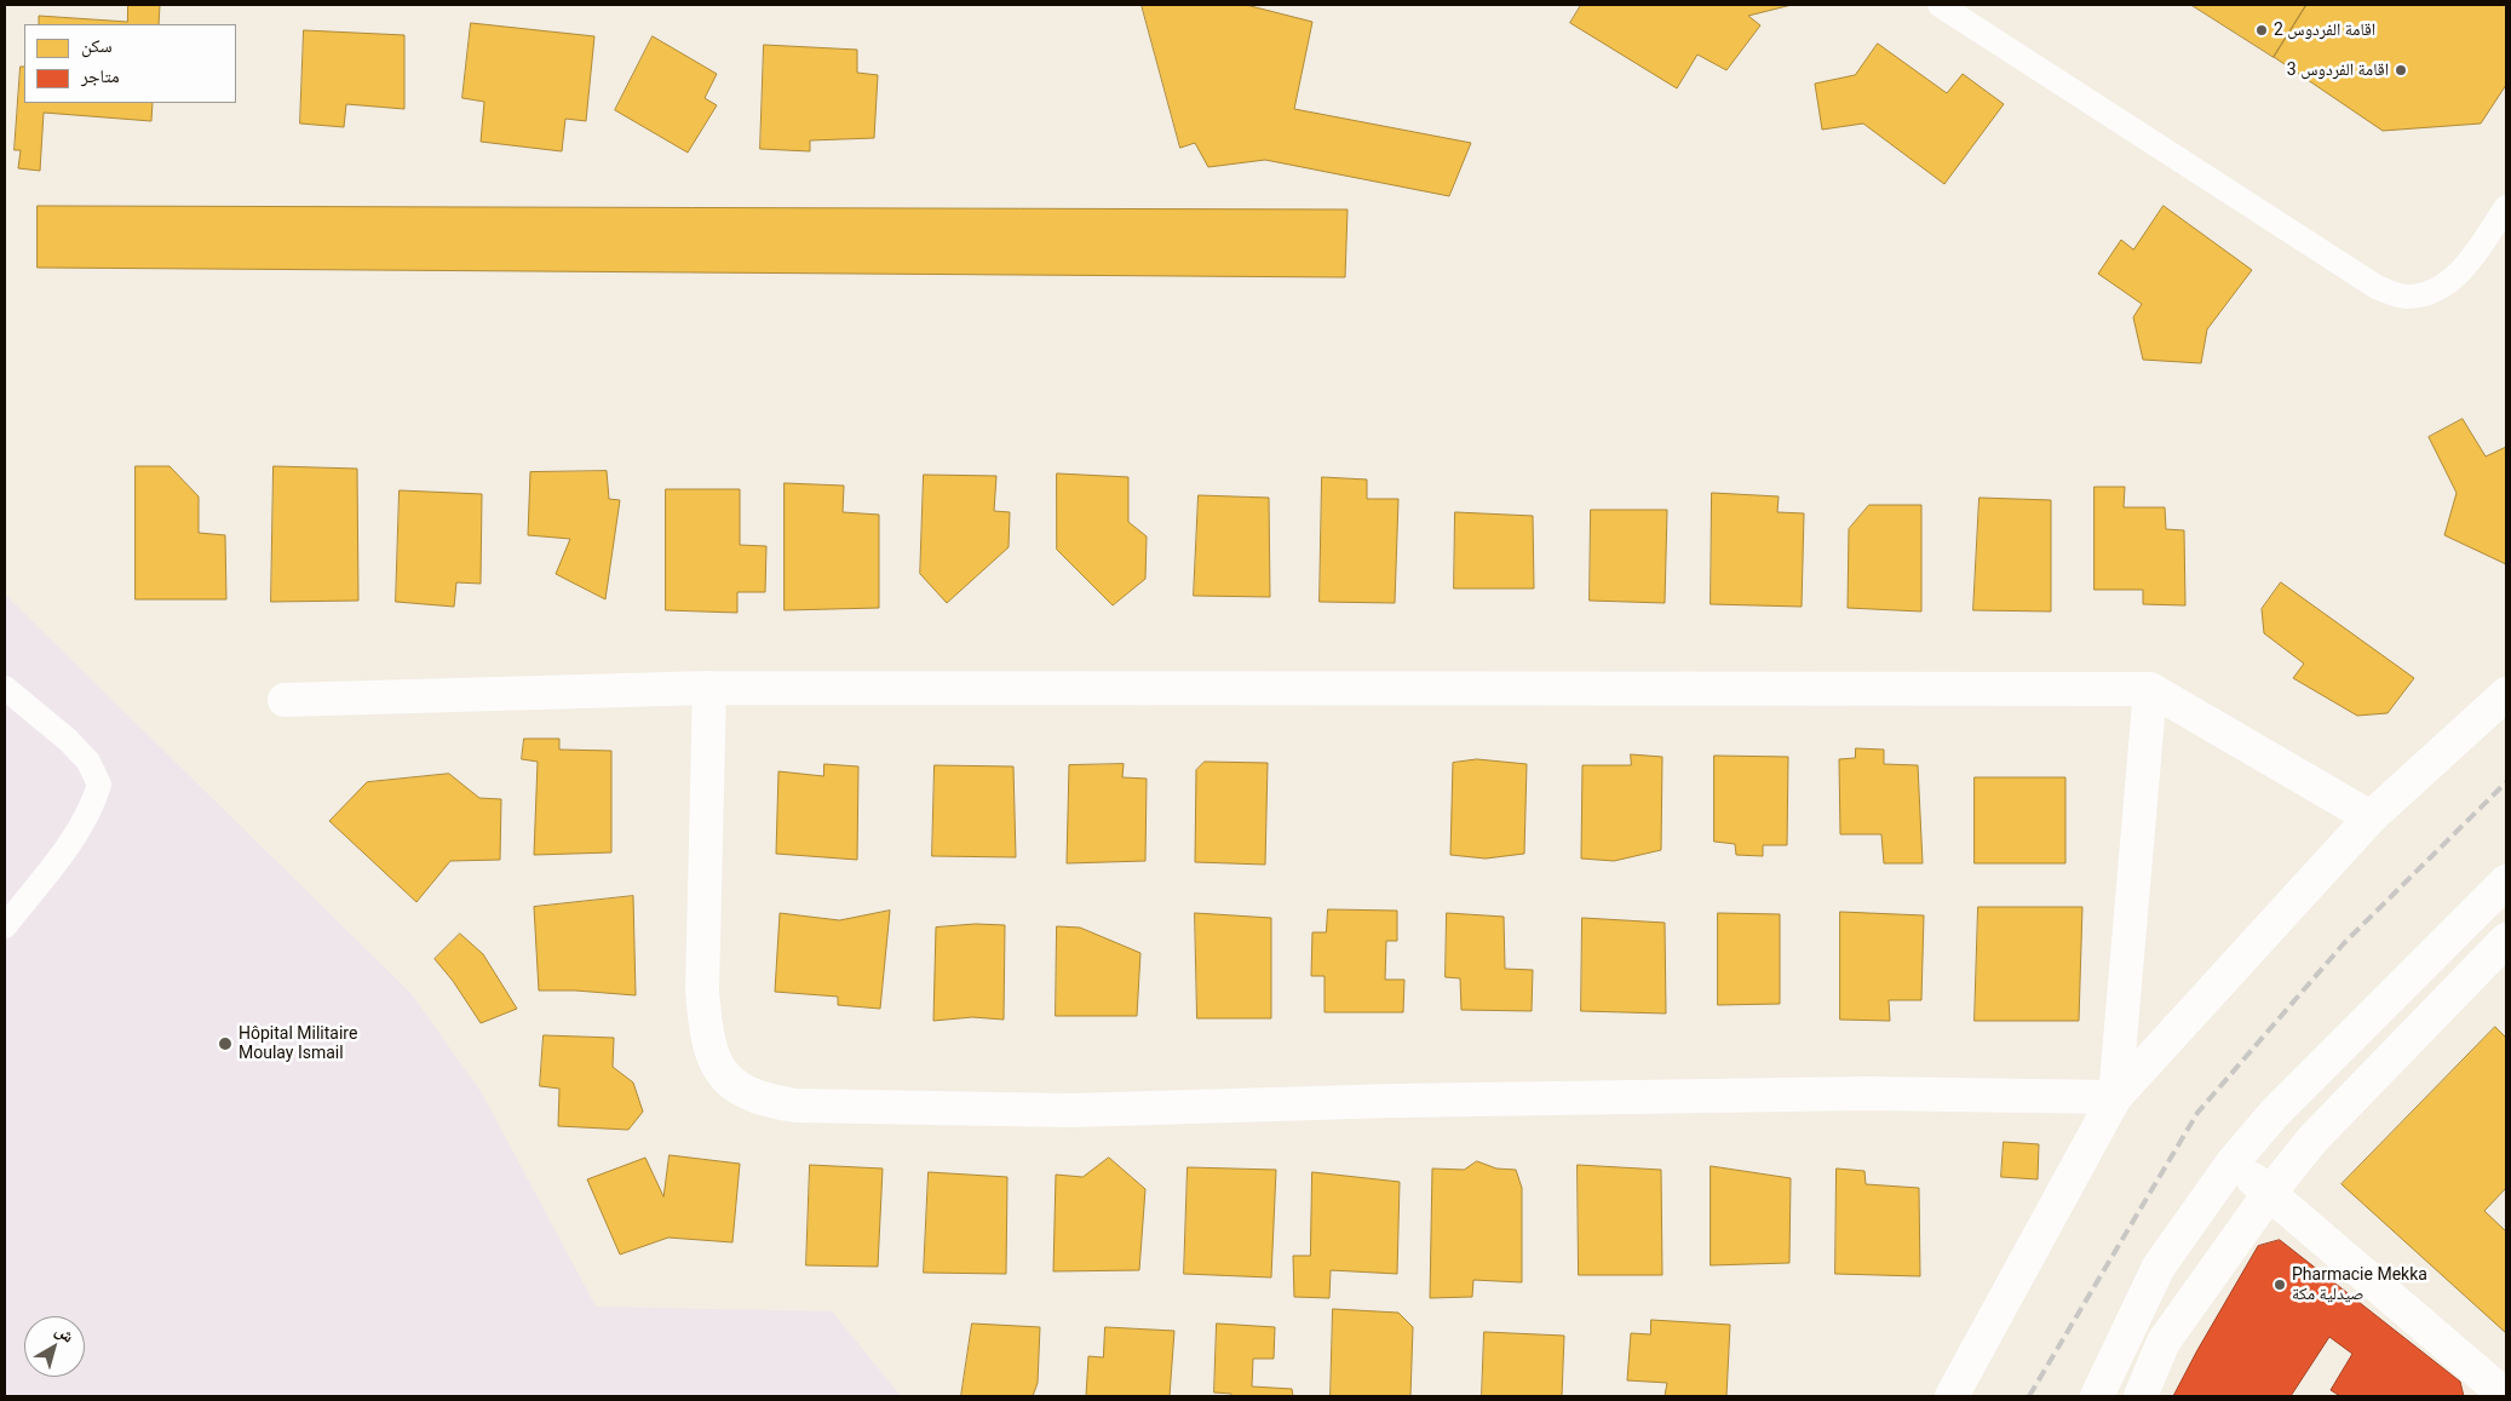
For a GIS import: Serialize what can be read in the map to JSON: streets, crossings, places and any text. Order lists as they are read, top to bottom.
{
  "places": [
    "اقامة الفردوس 2",
    "اقامة الفردوس 3",
    "Hôpital Militaire Moulay Ismail",
    "Pharmacie Mekka صيدلية مكة"
  ],
  "legend": ["سكن", "متاجر"],
  "north": "top right"
}
